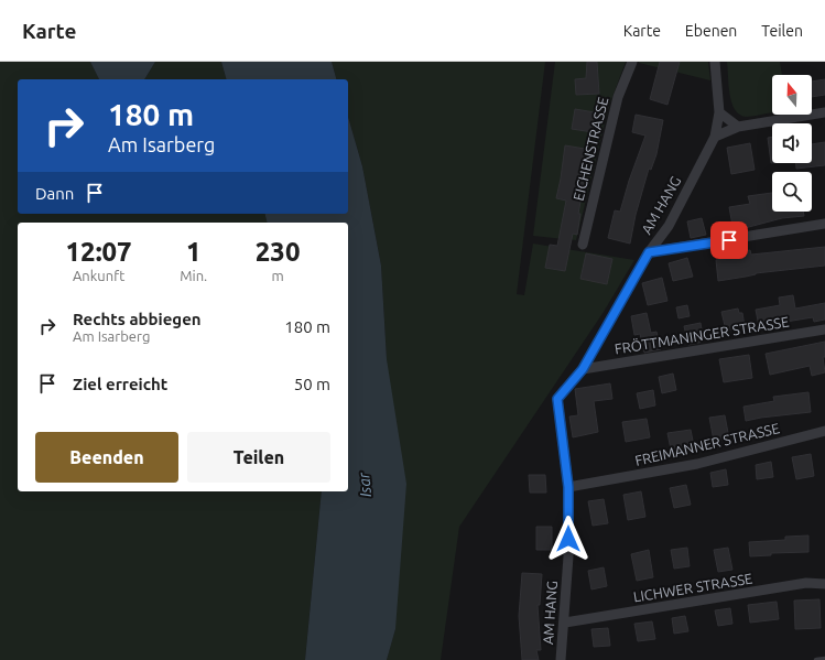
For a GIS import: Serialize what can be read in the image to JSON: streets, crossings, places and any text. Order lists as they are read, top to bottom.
{
  "streets": {
    "street": [
      "EICHENSTRASSE",
      "AM HANG",
      "FRÖTTMANINGER STRASSE",
      "FREIMANNER STRASSE",
      "LICHWER STRASSE"
    ]
  },
  "crossings": [
    ["AM HANG", "FRÖTTMANINGER STRASSE"],
    ["AM HANG", "FREIMANNER STRASSE"],
    ["AM HANG", "LICHWER STRASSE"]
  ],
  "water": ["Isar"],
  "north": "top",
  "page": {
    "header": "Karte",
    "nav": ["Karte", "Ebenen", "Teilen"],
    "turn": ["180 m", "Am Isarberg"],
    "then": "Dann",
    "eta": [
      "12:07",
      "Ankunft",
      "1",
      "Min.",
      "230",
      "m"
    ],
    "list": [
      {
        "name": "Rechts abbiegen",
        "note": "Am Isarberg",
        "value": "180 m"
      },
      {
        "name": "Ziel erreicht",
        "value": "50 m"
      }
    ],
    "buttons": ["Beenden", "Teilen"]
  }
}
